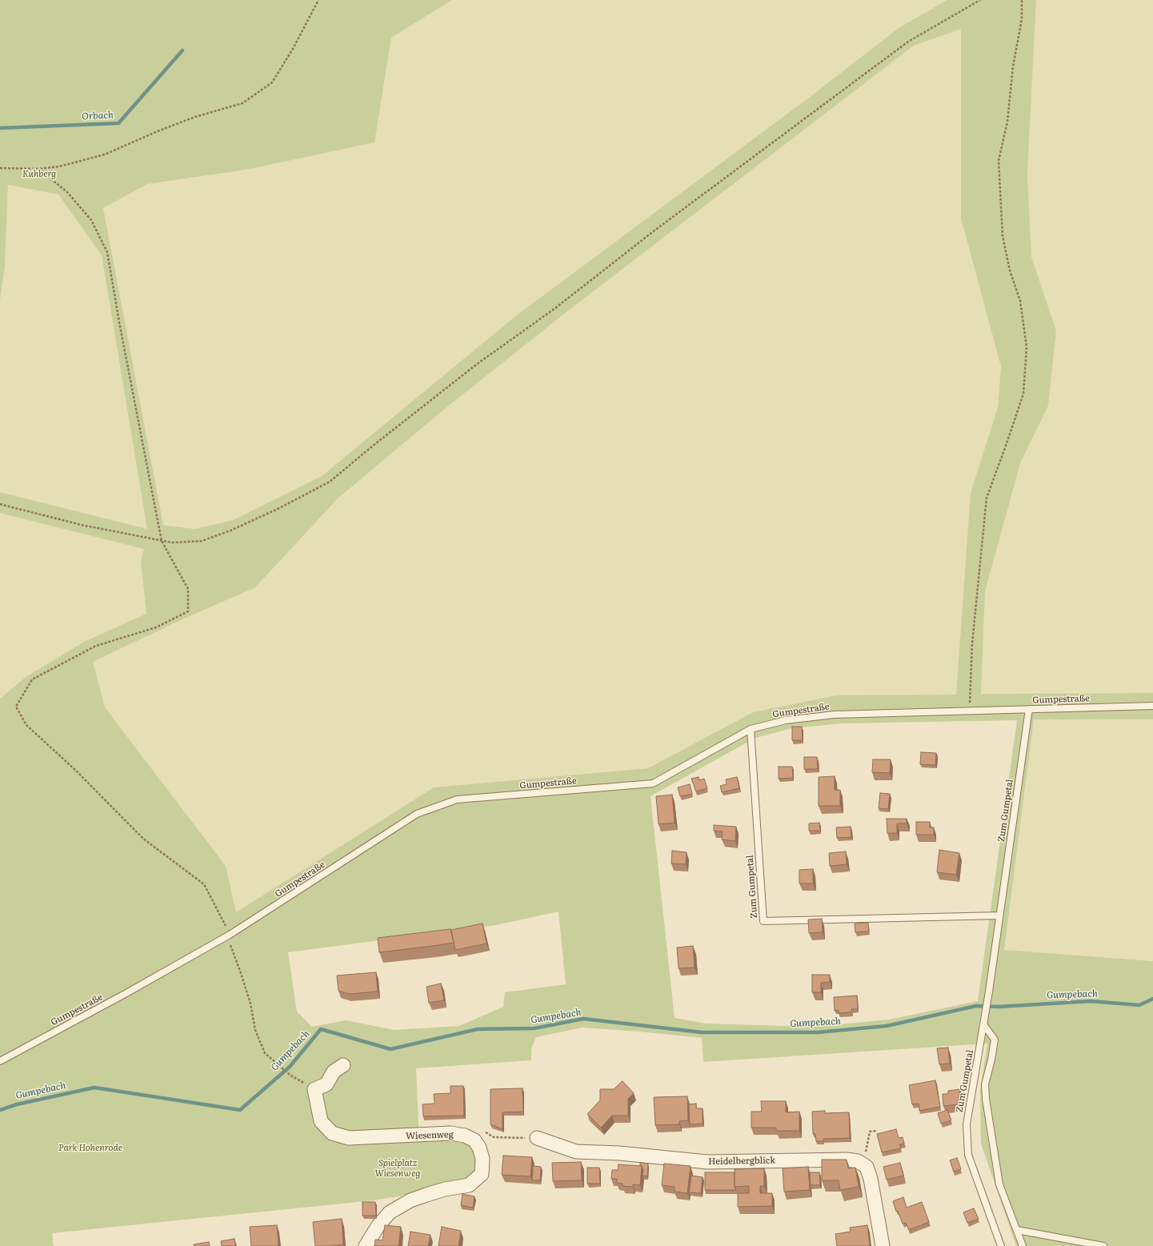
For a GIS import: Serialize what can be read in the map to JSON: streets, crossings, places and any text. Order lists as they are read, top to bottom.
{
  "streets": {
    "street": ["Wiesenweg", "Heidelbergblick"],
    "lane": ["Gumpestraße", "Zum Gumpetal"]
  },
  "crossings": [
    ["Gumpestraße", "Zum Gumpetal"]
  ],
  "water": ["Orbach", "Gumpebach"],
  "parks": ["Kuhberg", "Park Hohenrode", "Spielplatz Wiesenweg"]
}
